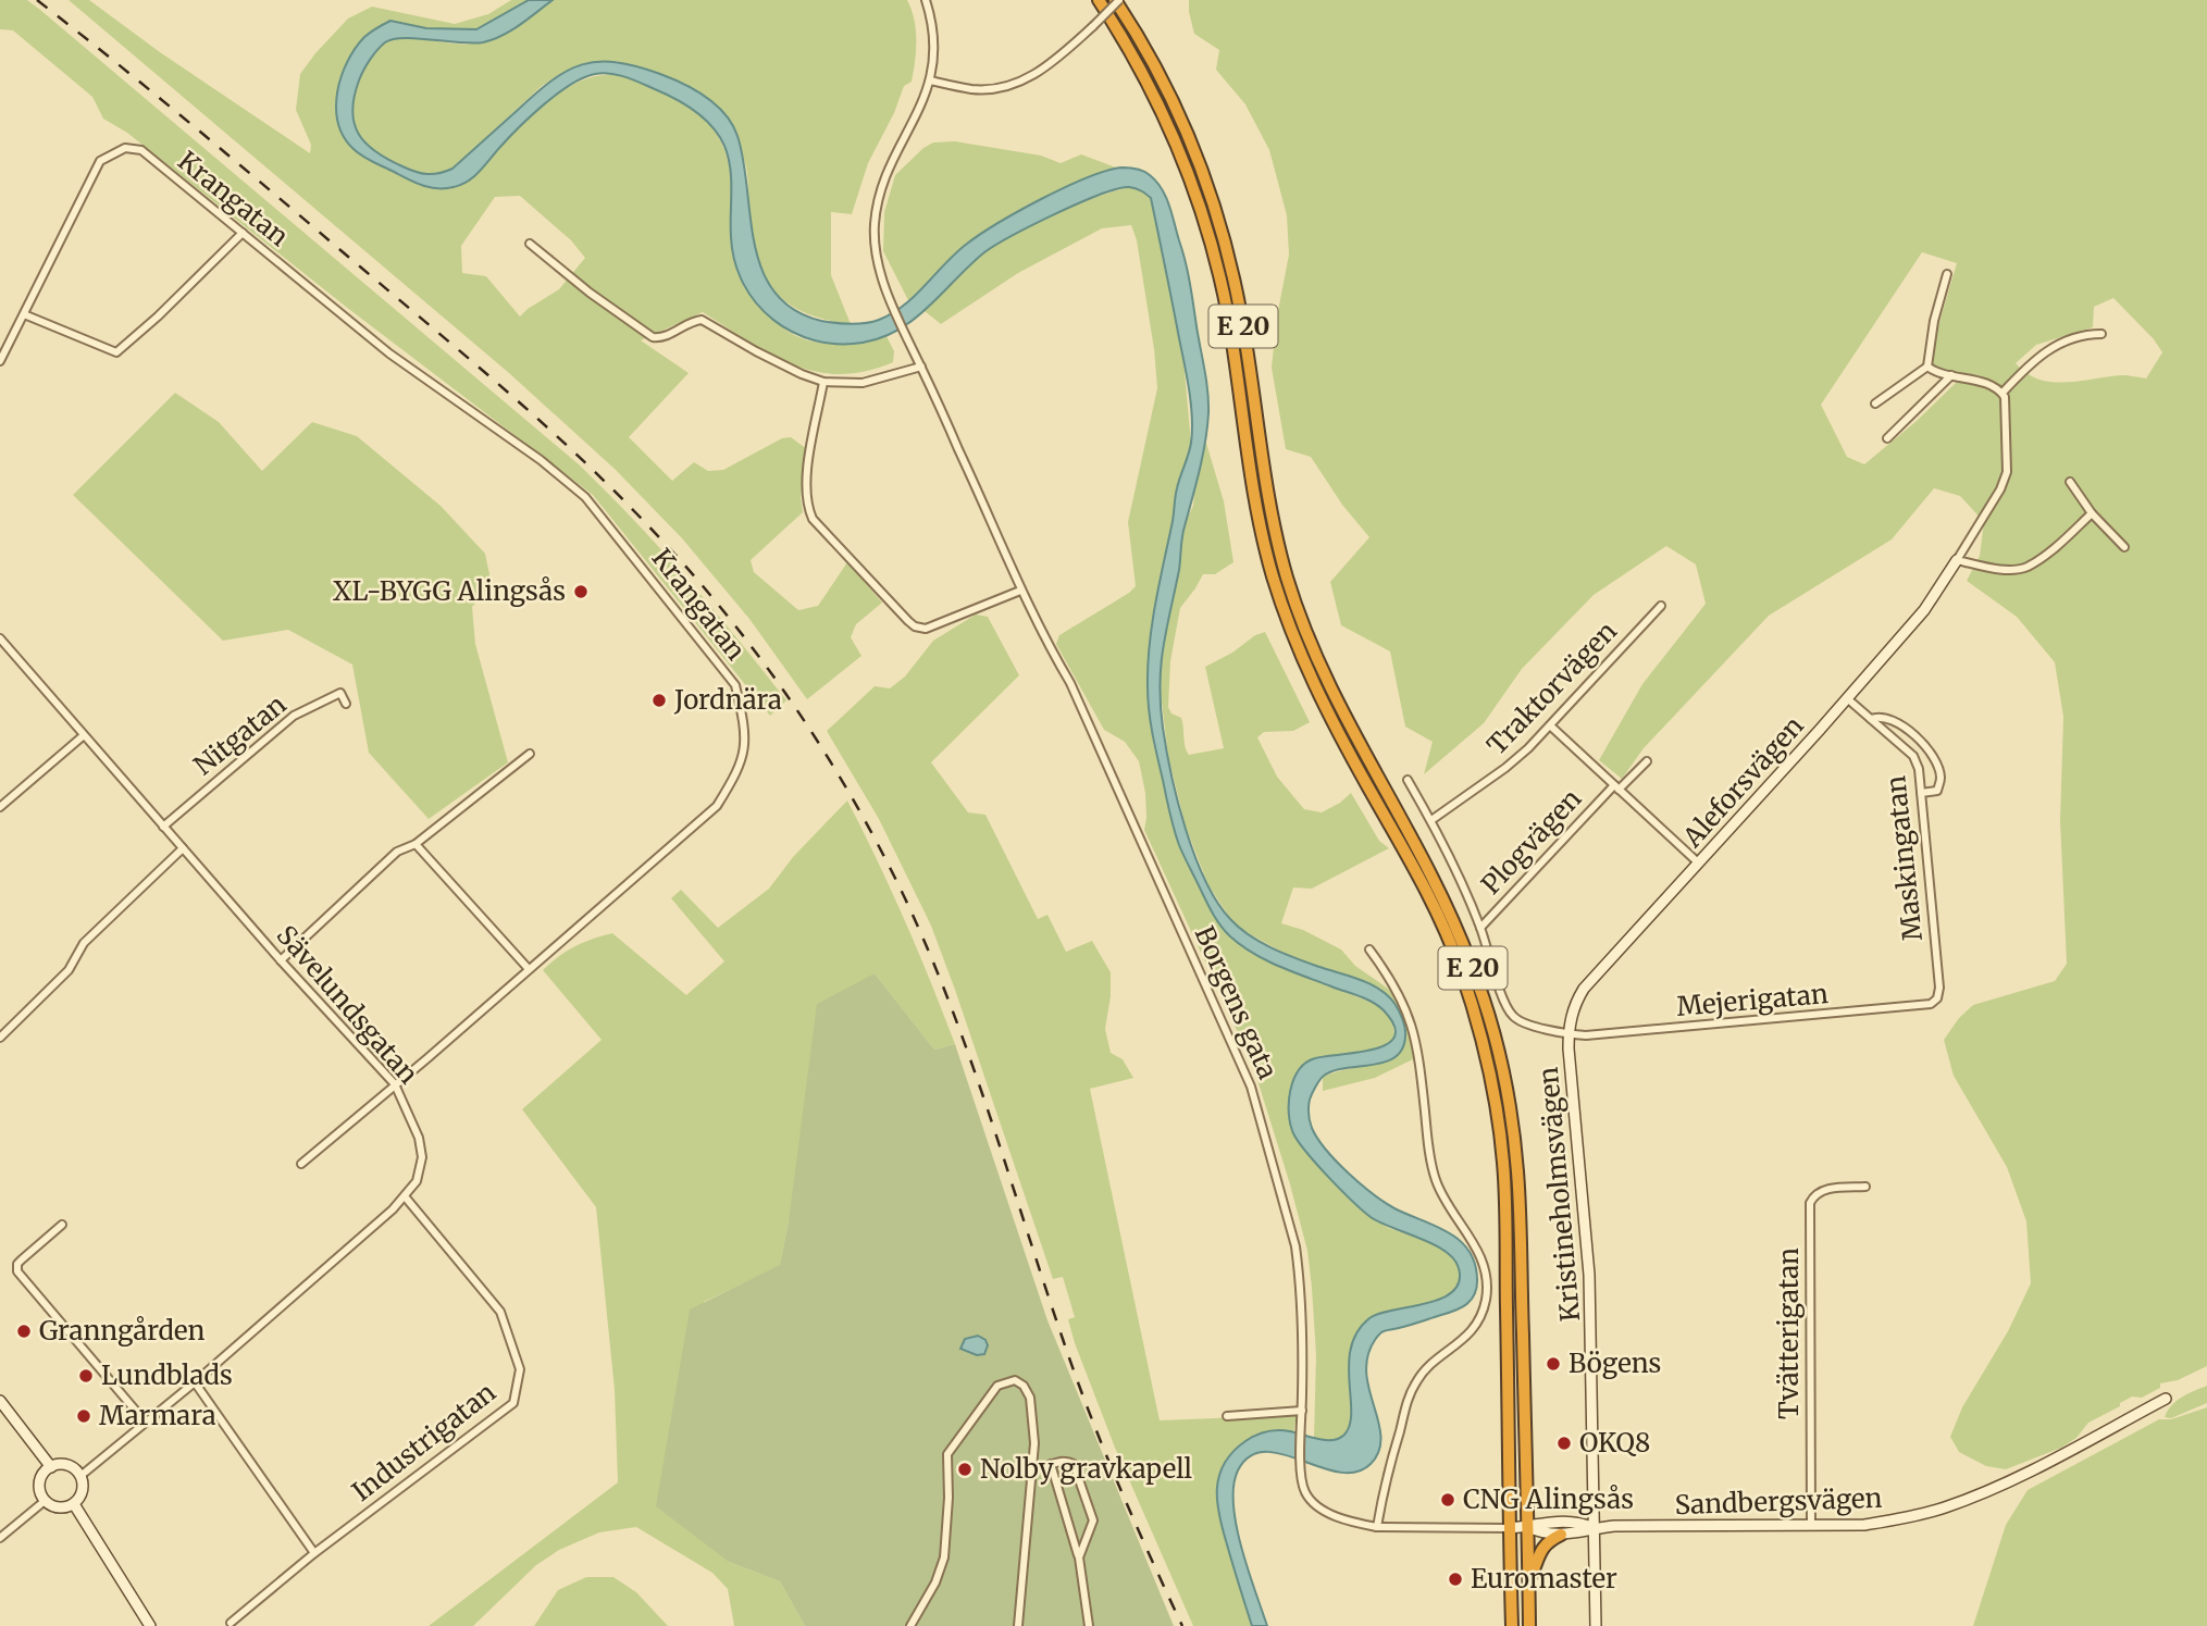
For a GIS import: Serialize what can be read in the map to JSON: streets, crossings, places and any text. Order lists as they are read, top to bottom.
{
  "streets": {
    "highway": ["E 20"],
    "street": [
      "Krangatan",
      "Traktorvägen",
      "Nitgatan",
      "Aleforsvägen",
      "Plogvägen",
      "Maskingatan",
      "Mejerigatan",
      "Borgens gata",
      "Sävelundsgatan",
      "Kristineholmsvägen",
      "Tvätterigatan",
      "Industrigatan",
      "Sandbergsvägen"
    ]
  },
  "crossings": [
    ["Krangatan", "Sävelundsgatan"],
    ["E 20", "Borgens gata"],
    ["E 20", "Sandbergsvägen"],
    ["Nitgatan", "Sävelundsgatan"],
    ["Aleforsvägen", "Maskingatan"],
    ["Aleforsvägen", "Mejerigatan"],
    ["Aleforsvägen", "Kristineholmsvägen"],
    ["Plogvägen", "Mejerigatan"],
    ["Maskingatan", "Mejerigatan"],
    ["Mejerigatan", "Kristineholmsvägen"],
    ["Borgens gata", "Sandbergsvägen"],
    ["Sävelundsgatan", "Industrigatan"],
    ["Kristineholmsvägen", "Sandbergsvägen"],
    ["Tvätterigatan", "Sandbergsvägen"]
  ],
  "places": [
    "XL-BYGG Alingsås",
    "Jordnära",
    "Granngården",
    "Bögens",
    "Lundblads",
    "Marmara",
    "OKQ8",
    "Nolby gravkapell",
    "CNG Alingsås",
    "Euromaster"
  ]
}
